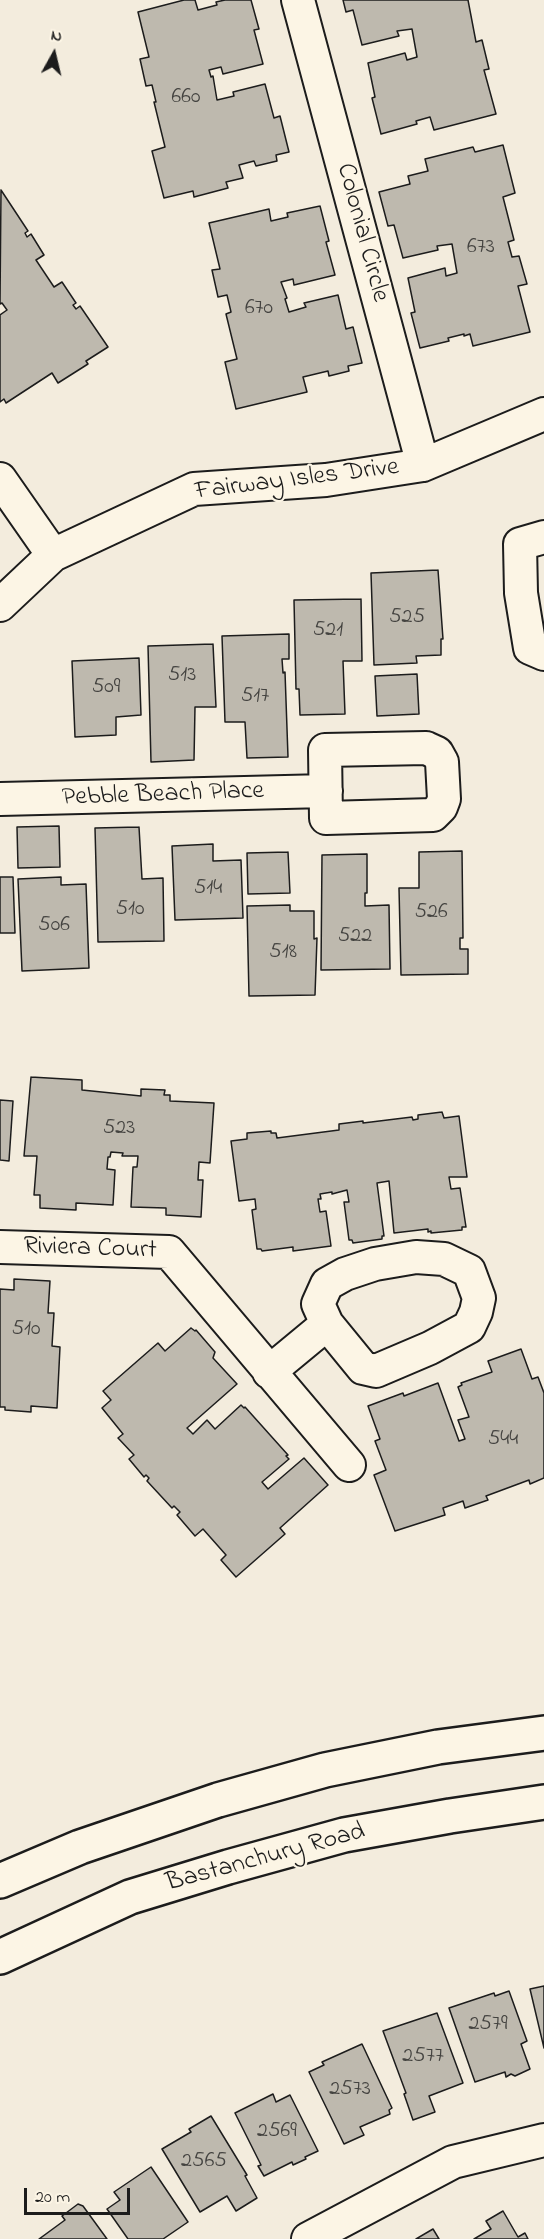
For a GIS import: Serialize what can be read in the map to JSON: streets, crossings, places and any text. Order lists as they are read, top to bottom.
{
  "streets": {
    "main road": ["Bastanchury Road"],
    "street": [
      "Colonial Circle",
      "Fairway Isles Drive",
      "Pebble Beach Place",
      "Riviera Court"
    ]
  },
  "crossings": [
    ["Colonial Circle", "Fairway Isles Drive"]
  ],
  "house_numbers": [
    "660",
    "673",
    "670",
    "525",
    "521",
    "513",
    "509",
    "517",
    "514",
    "510",
    "526",
    "506",
    "522",
    "518",
    "523",
    "510",
    "544",
    "2579",
    "2577",
    "2573",
    "2569",
    "2565"
  ],
  "scale_bar": "20 m",
  "north": "top"
}
